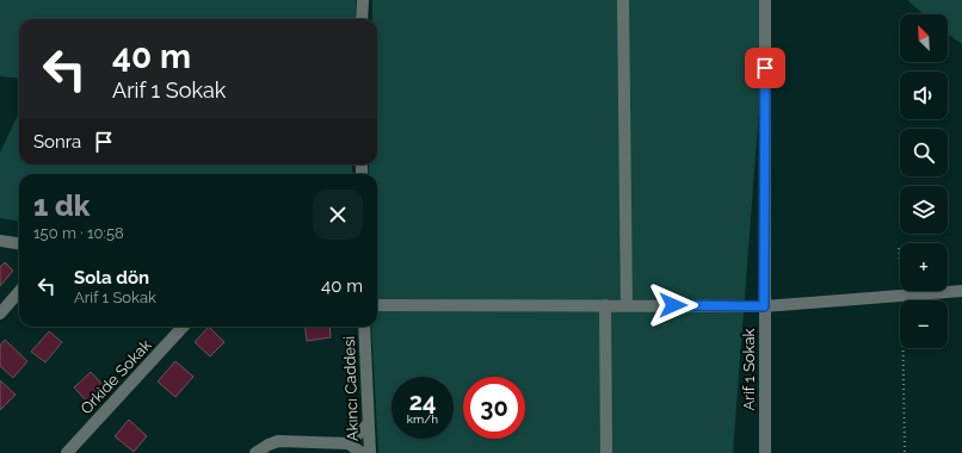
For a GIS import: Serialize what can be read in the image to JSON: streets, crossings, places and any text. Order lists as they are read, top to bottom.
{
  "streets": {
    "street": ["Arif 1 Sokak", "Orkide Sokak", "Akıncı Caddesi"]
  },
  "north": "top left",
  "page": {
    "map_buttons": ["+", "−"],
    "turn": ["40 m", "Arif 1 Sokak"],
    "then": "Sonra",
    "heading": ["1 dk", "150 m · 10:58"],
    "list": [
      {
        "name": "Sola dön",
        "note": "Arif 1 Sokak",
        "value": "40 m"
      }
    ],
    "speed": "24 km/h",
    "limit": "30"
  }
}
